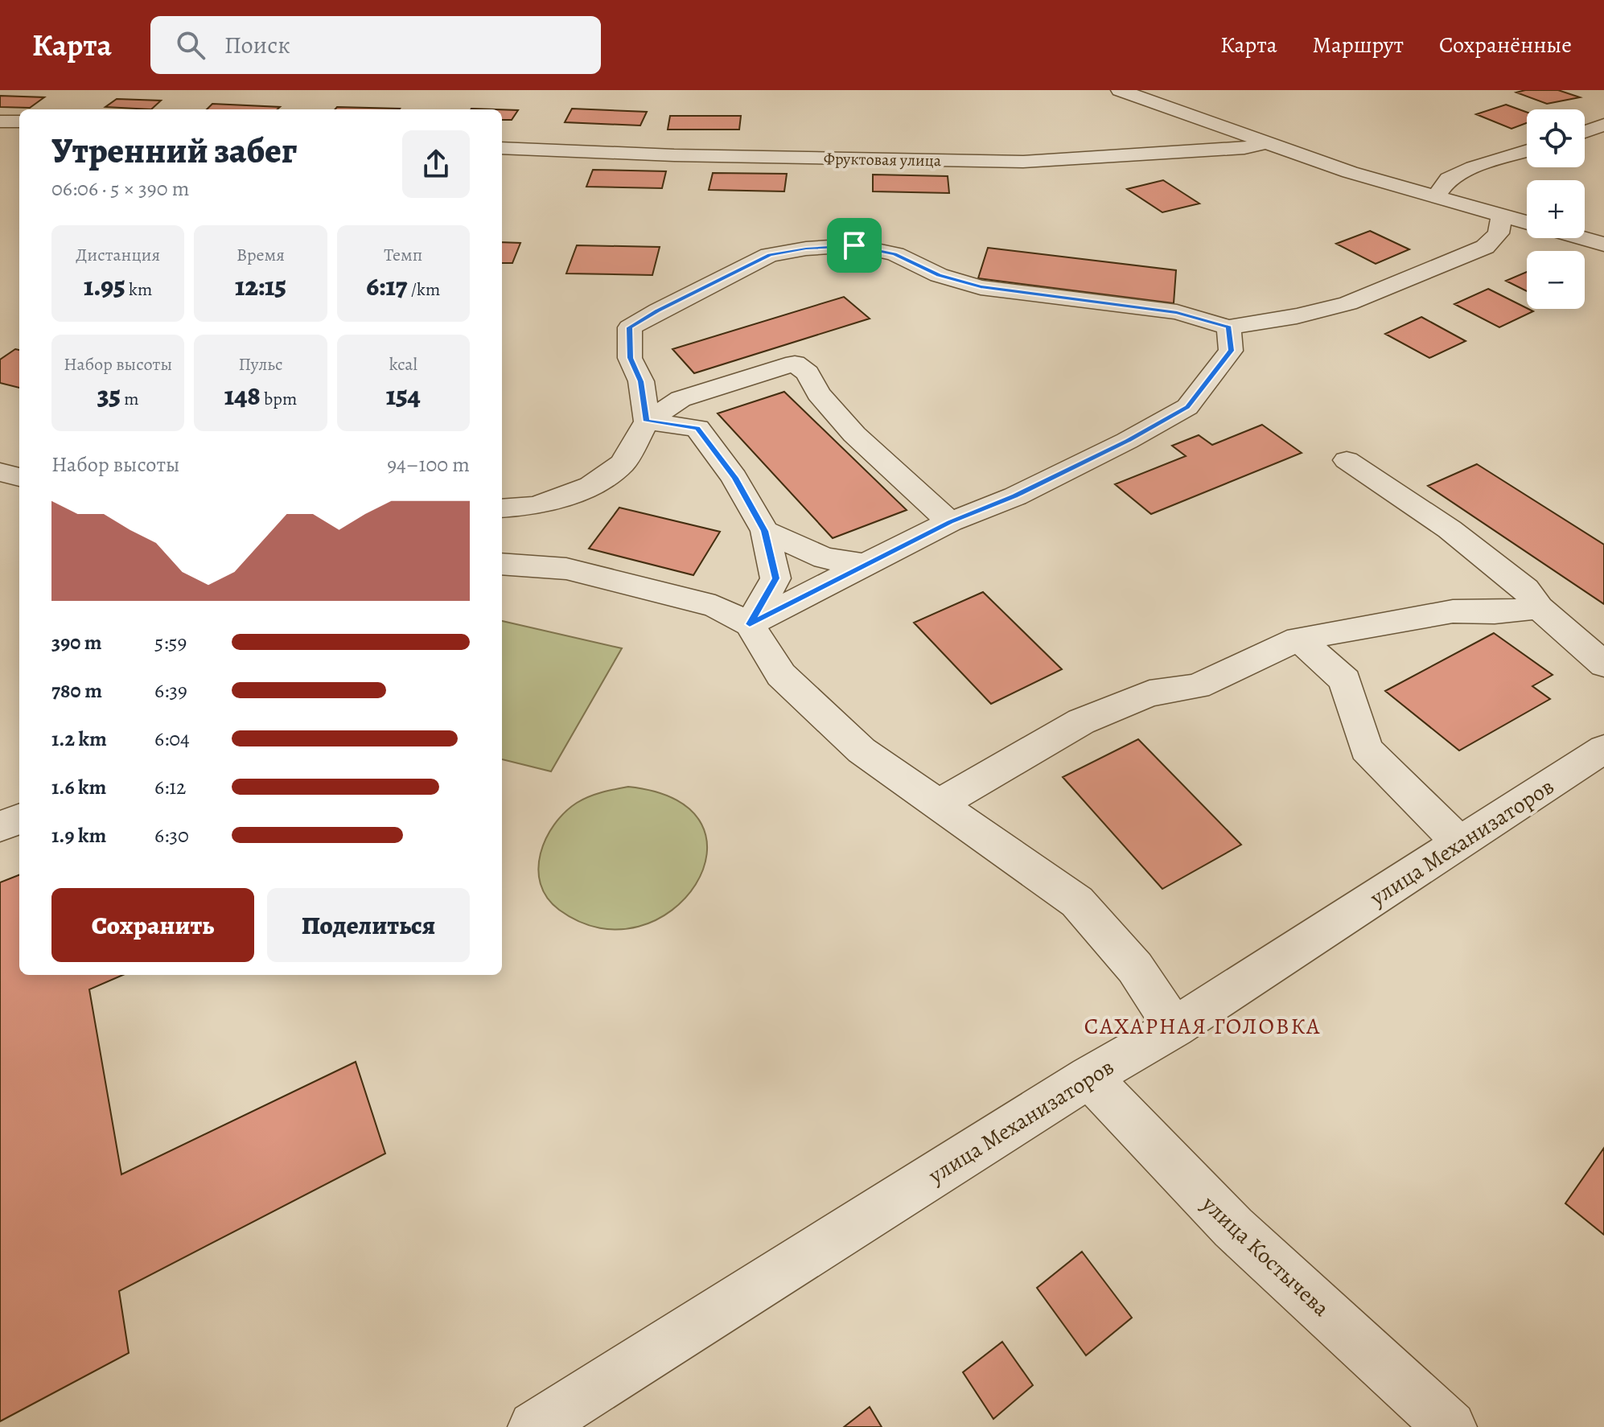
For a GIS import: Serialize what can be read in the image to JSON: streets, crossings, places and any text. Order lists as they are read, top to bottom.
{
  "streets": {
    "street": ["Фруктовая улица", "улица Механизаторов", "улица Костычева"]
  },
  "crossings": [
    ["улица Механизаторов", "улица Костычева"]
  ],
  "districts": ["САХАРНАЯ ГОЛОВКА"],
  "page": {
    "header": "Карта",
    "search": "Поиск",
    "nav": ["Карта", "Маршрут", "Сохранённые"],
    "map_buttons": ["+", "−"],
    "heading": ["Утренний забег", "06:06 · 5 × 390 m"],
    "stats": [
      ["Дистанция", "1.95 km"],
      ["Время", "12:15"],
      ["Темп", "6:17 /km"],
      ["Набор высоты", "35 m"],
      ["Пульс", "148 bpm"],
      ["kcal", "154"]
    ],
    "chart": ["Набор высоты", "94–100 m"],
    "list": [
      {
        "name": "390 m",
        "note": "5:59"
      },
      {
        "name": "780 m",
        "note": "6:39"
      },
      {
        "name": "1.2 km",
        "note": "6:04"
      },
      {
        "name": "1.6 km",
        "note": "6:12"
      },
      {
        "name": "1.9 km",
        "note": "6:30"
      }
    ],
    "buttons": ["Сохранить", "Поделиться"]
  }
}
